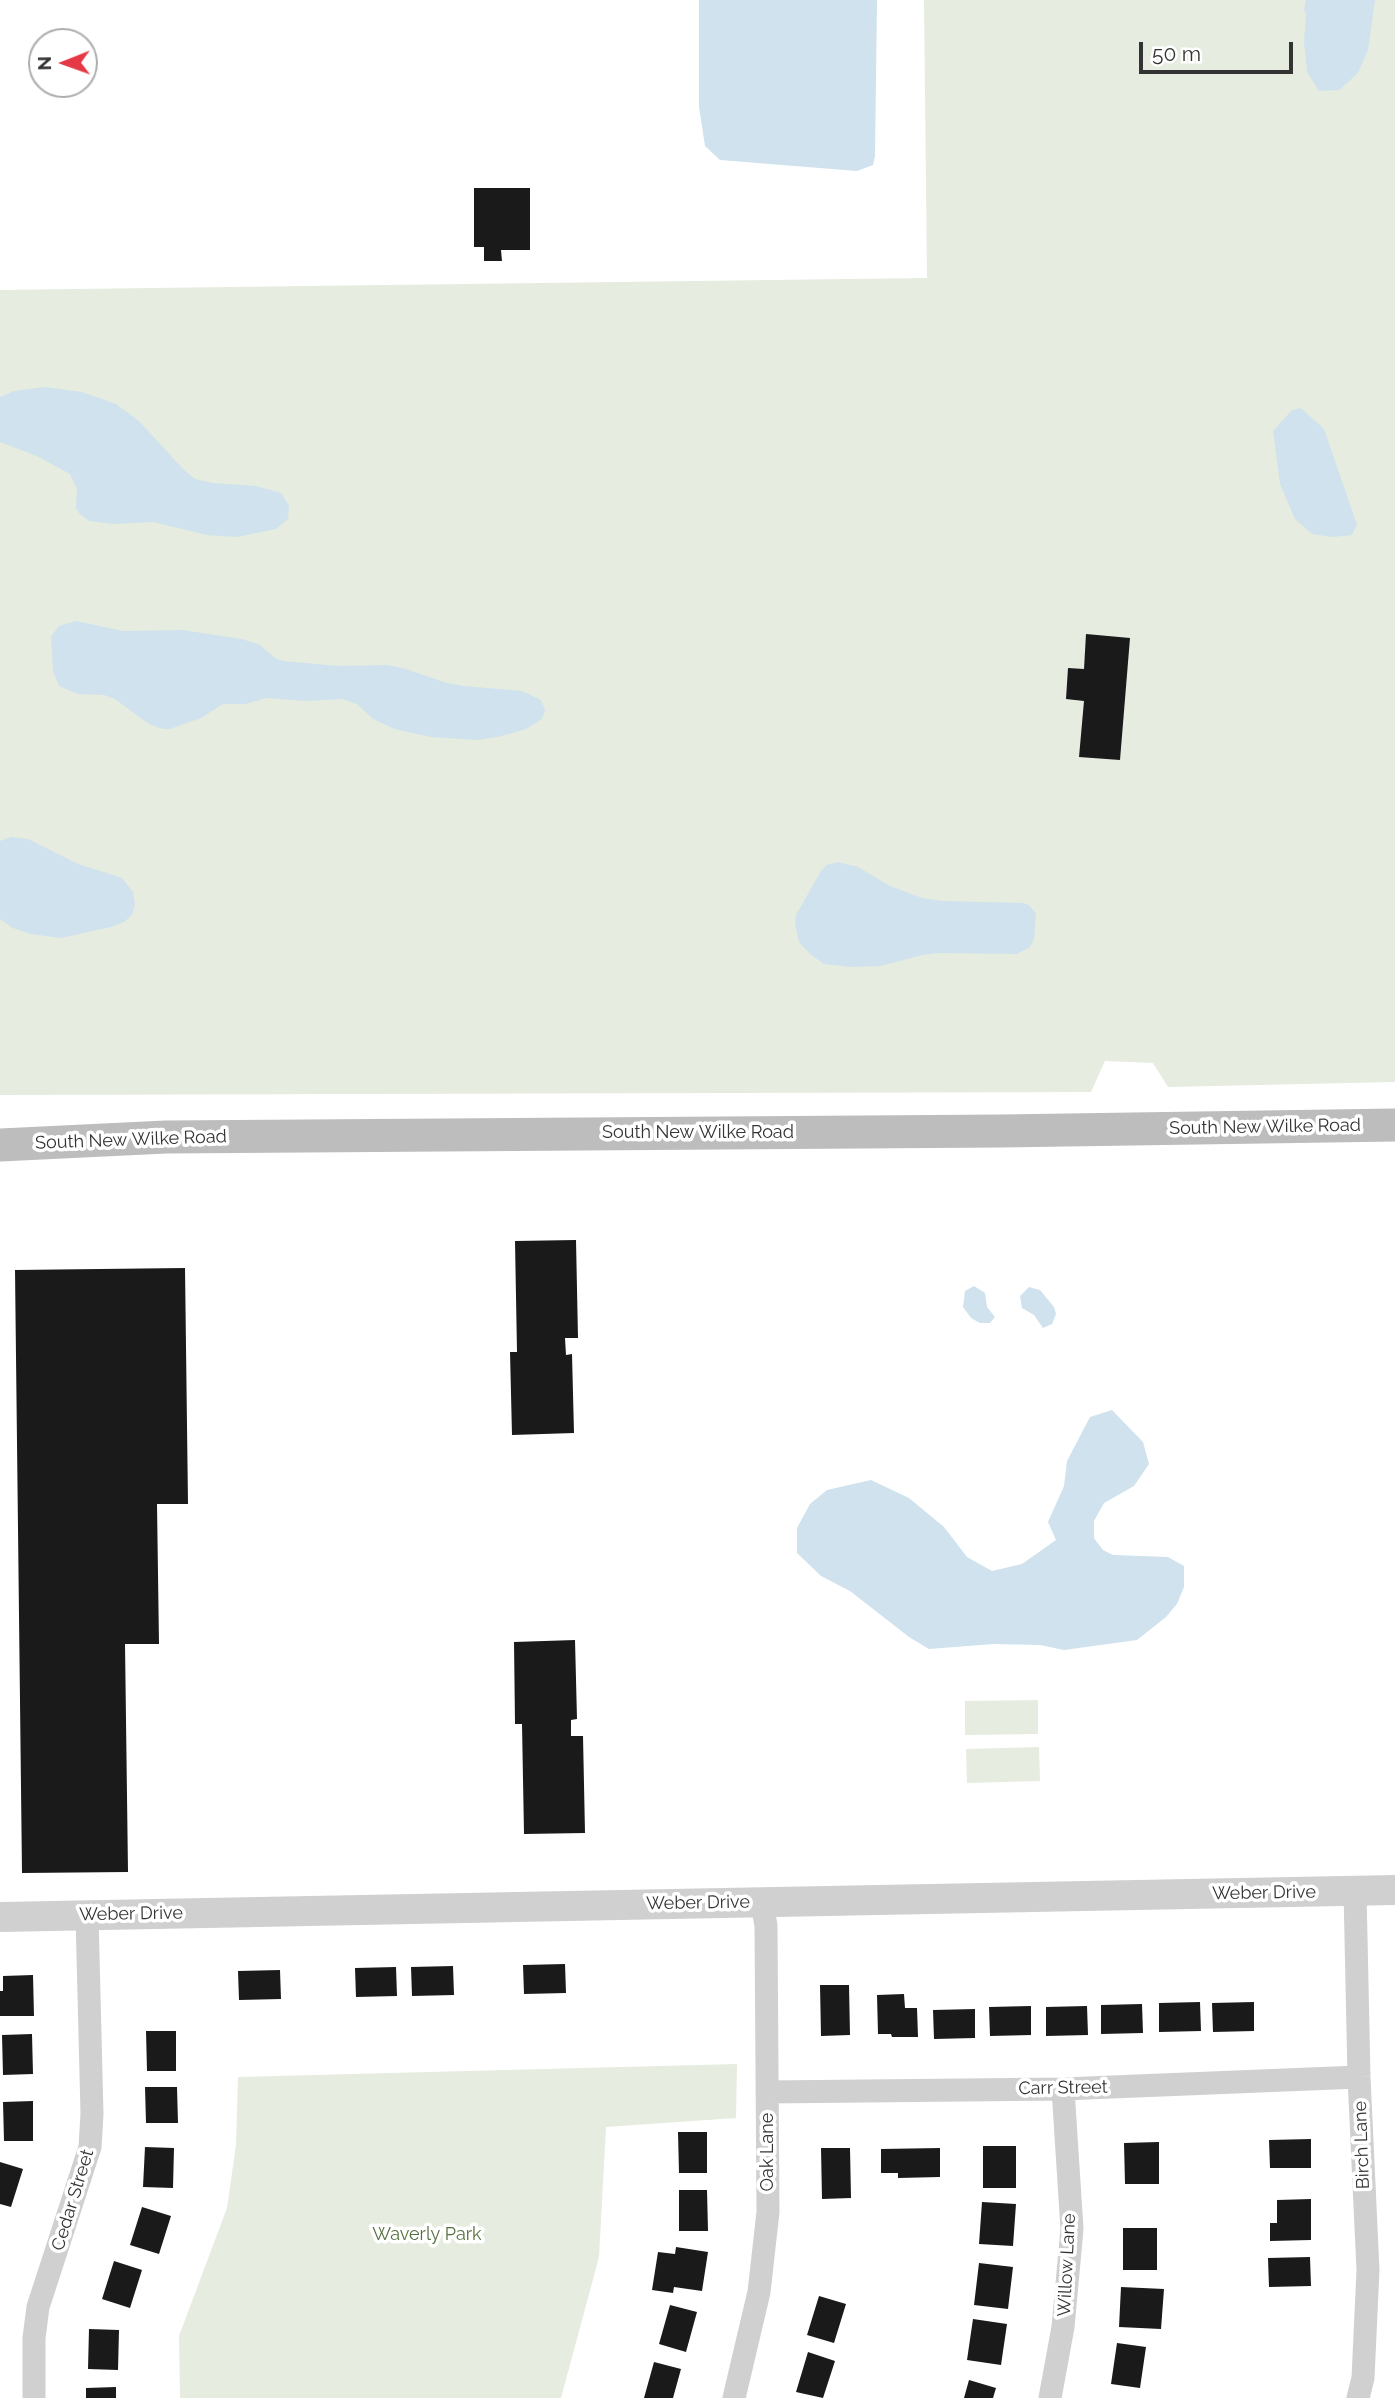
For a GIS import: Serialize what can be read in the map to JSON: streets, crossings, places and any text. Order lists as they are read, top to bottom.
{
  "streets": {
    "main road": ["South New Wilke Road"],
    "street": [
      "Weber Drive",
      "Carr Street",
      "Birch Lane",
      "Oak Lane",
      "Cedar Street",
      "Willow Lane"
    ]
  },
  "crossings": [
    ["Weber Drive", "Birch Lane"],
    ["Weber Drive", "Oak Lane"],
    ["Weber Drive", "Cedar Street"],
    ["Carr Street", "Birch Lane"],
    ["Carr Street", "Oak Lane"],
    ["Carr Street", "Willow Lane"]
  ],
  "parks": ["Waverly Park"],
  "scale_bar": "50 m",
  "north": "left"
}
